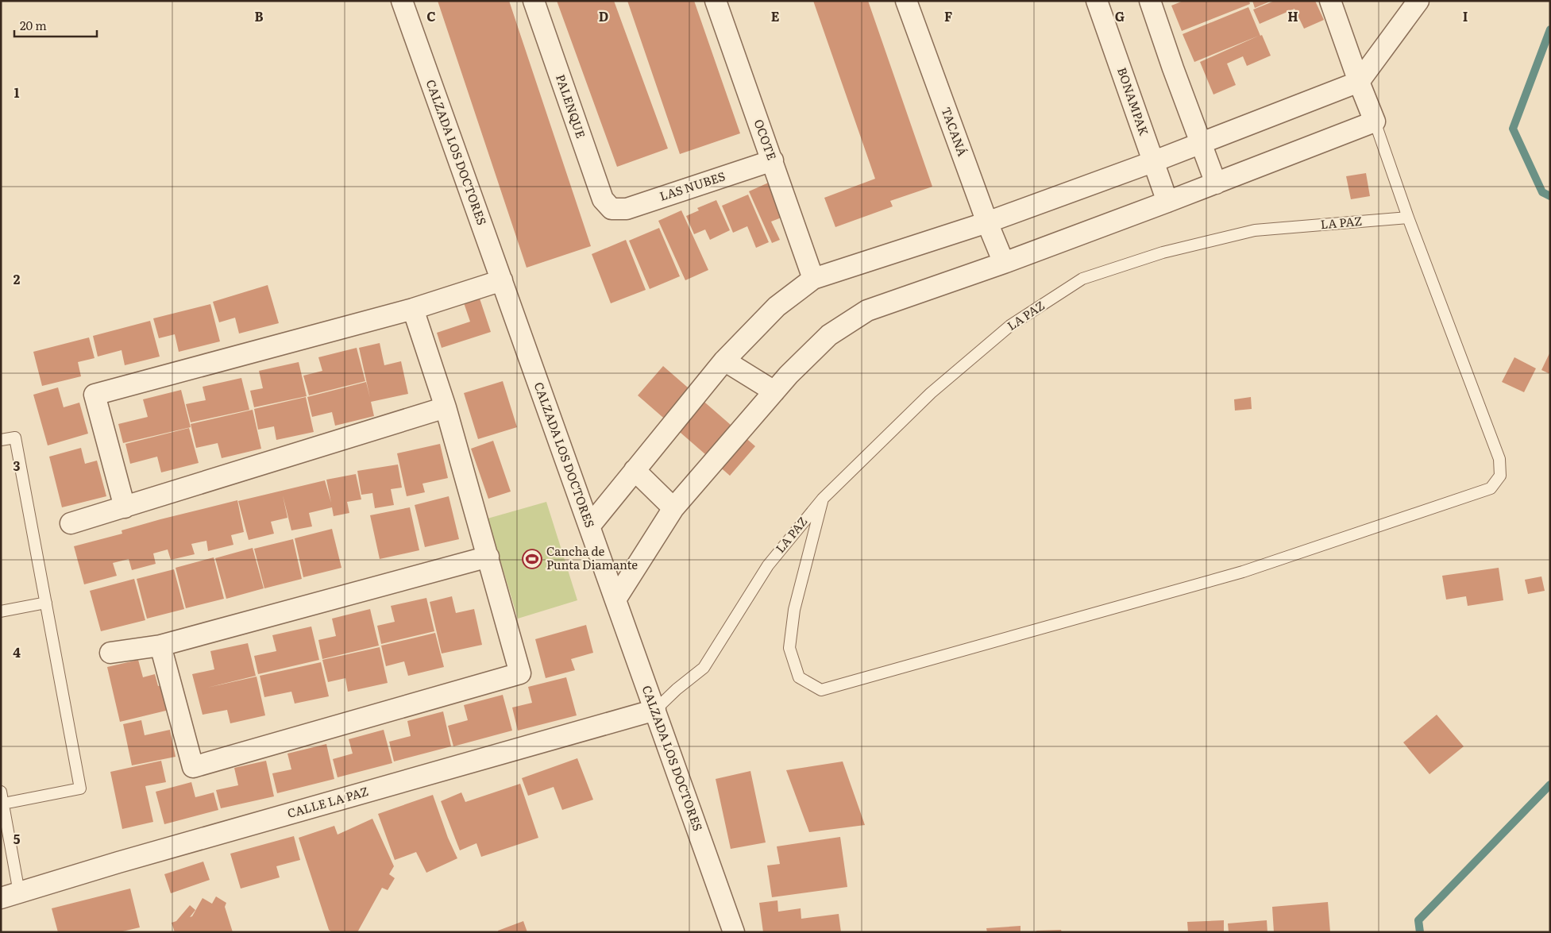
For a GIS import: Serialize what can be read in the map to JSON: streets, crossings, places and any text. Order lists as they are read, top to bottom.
{
  "streets": {
    "street": [
      "BONAMPAK",
      "PALENQUE",
      "TACANÁ",
      "OCOTE",
      "CALZADA LOS DOCTORES",
      "LAS NUBES",
      "CALLE LA PAZ"
    ],
    "lane": ["LA PAZ"]
  },
  "crossings": [
    ["PALENQUE", "LAS NUBES"],
    ["OCOTE", "LAS NUBES"],
    ["CALZADA LOS DOCTORES", "LA PAZ"],
    ["CALZADA LOS DOCTORES", "CALLE LA PAZ"],
    ["LA PAZ", "CALLE LA PAZ"]
  ],
  "places": {
    "sports": ["Cancha de Punta Diamante"]
  },
  "scale_bar": "20 m",
  "grid": {
    "columns": [
      "B",
      "C",
      "D",
      "E",
      "F",
      "G",
      "H",
      "I"
    ],
    "rows": [
      "1",
      "2",
      "3",
      "4",
      "5"
    ]
  }
}
